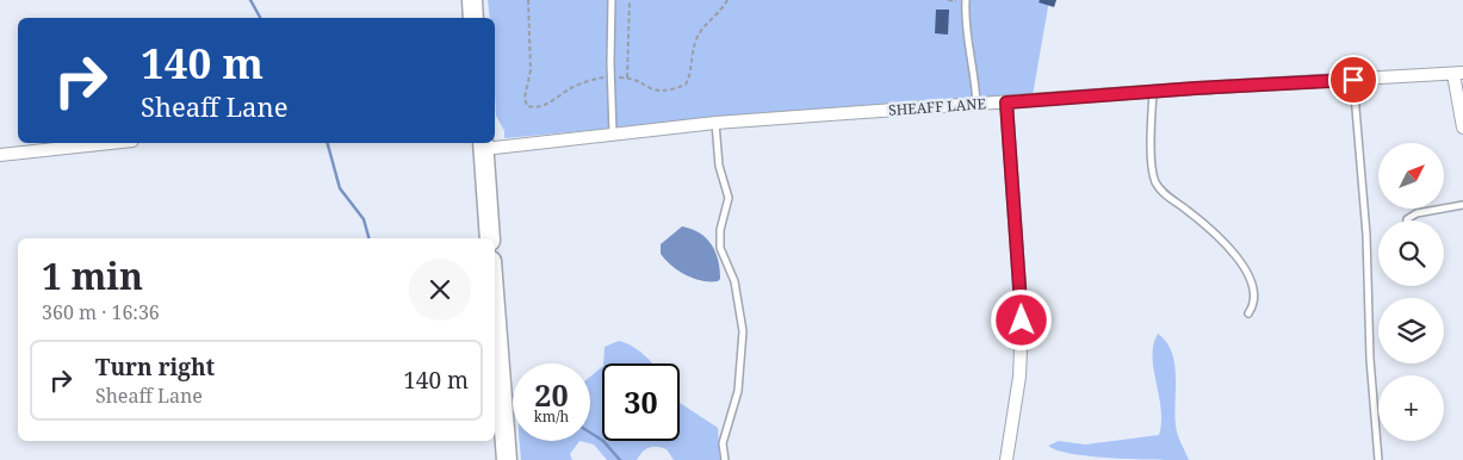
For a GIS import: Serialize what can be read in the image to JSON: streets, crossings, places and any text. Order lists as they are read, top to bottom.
{
  "streets": {
    "street": ["SHEAFF LANE"]
  },
  "north": "top right",
  "page": {
    "turn": ["140 m", "Sheaff Lane"],
    "map_buttons": "+",
    "heading": ["1 min", "360 m · 16:36"],
    "list": [
      {
        "name": "Turn right",
        "note": "Sheaff Lane",
        "value": "140 m"
      }
    ],
    "speed": "20 km/h",
    "limit": "30"
  }
}
